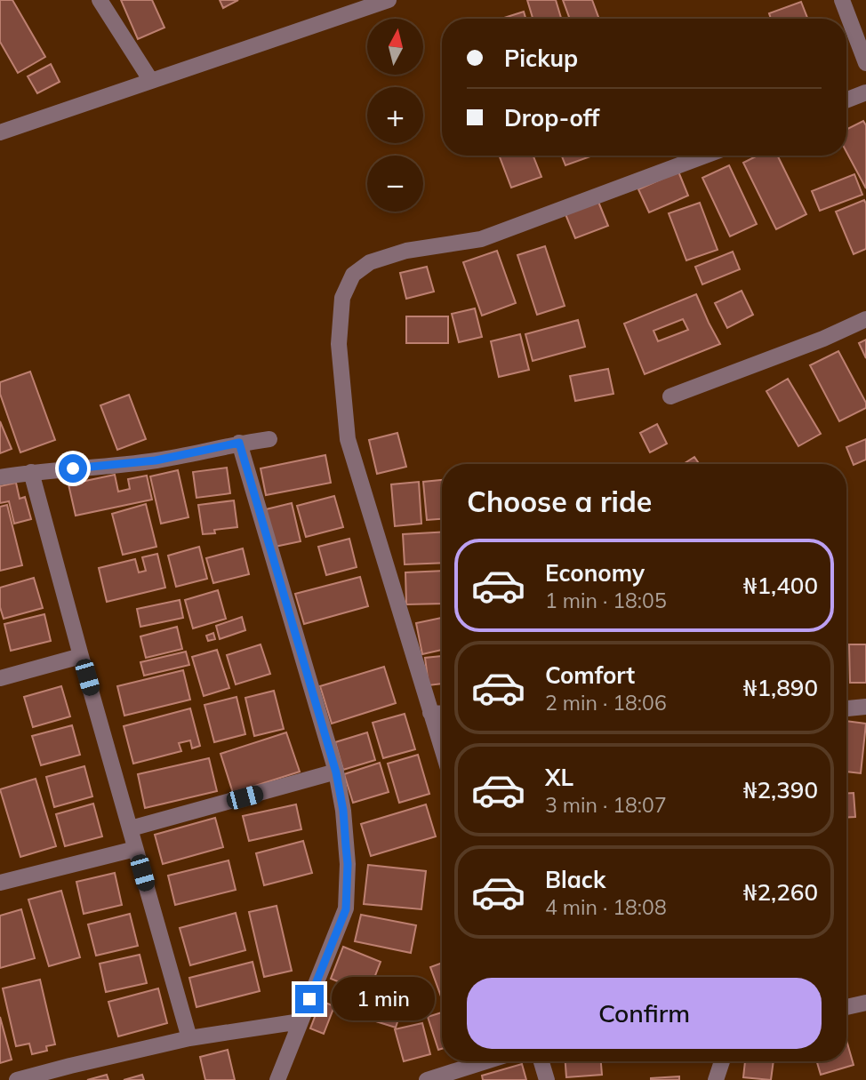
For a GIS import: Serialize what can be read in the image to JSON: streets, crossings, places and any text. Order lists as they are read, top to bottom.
{
  "north": "top",
  "page": {
    "map_buttons": ["+", "−"],
    "banner": ["Pickup", "Drop-off"],
    "heading": "Choose a ride",
    "list": [
      {
        "name": "Economy",
        "note": "1 min · 18:05",
        "value": "₦1,400"
      },
      {
        "name": "Comfort",
        "note": "2 min · 18:06",
        "value": "₦1,890"
      },
      {
        "name": "XL",
        "note": "3 min · 18:07",
        "value": "₦2,390"
      },
      {
        "name": "Black",
        "note": "4 min · 18:08",
        "value": "₦2,260"
      }
    ],
    "buttons": "Confirm",
    "bubble": "1 min"
  }
}
